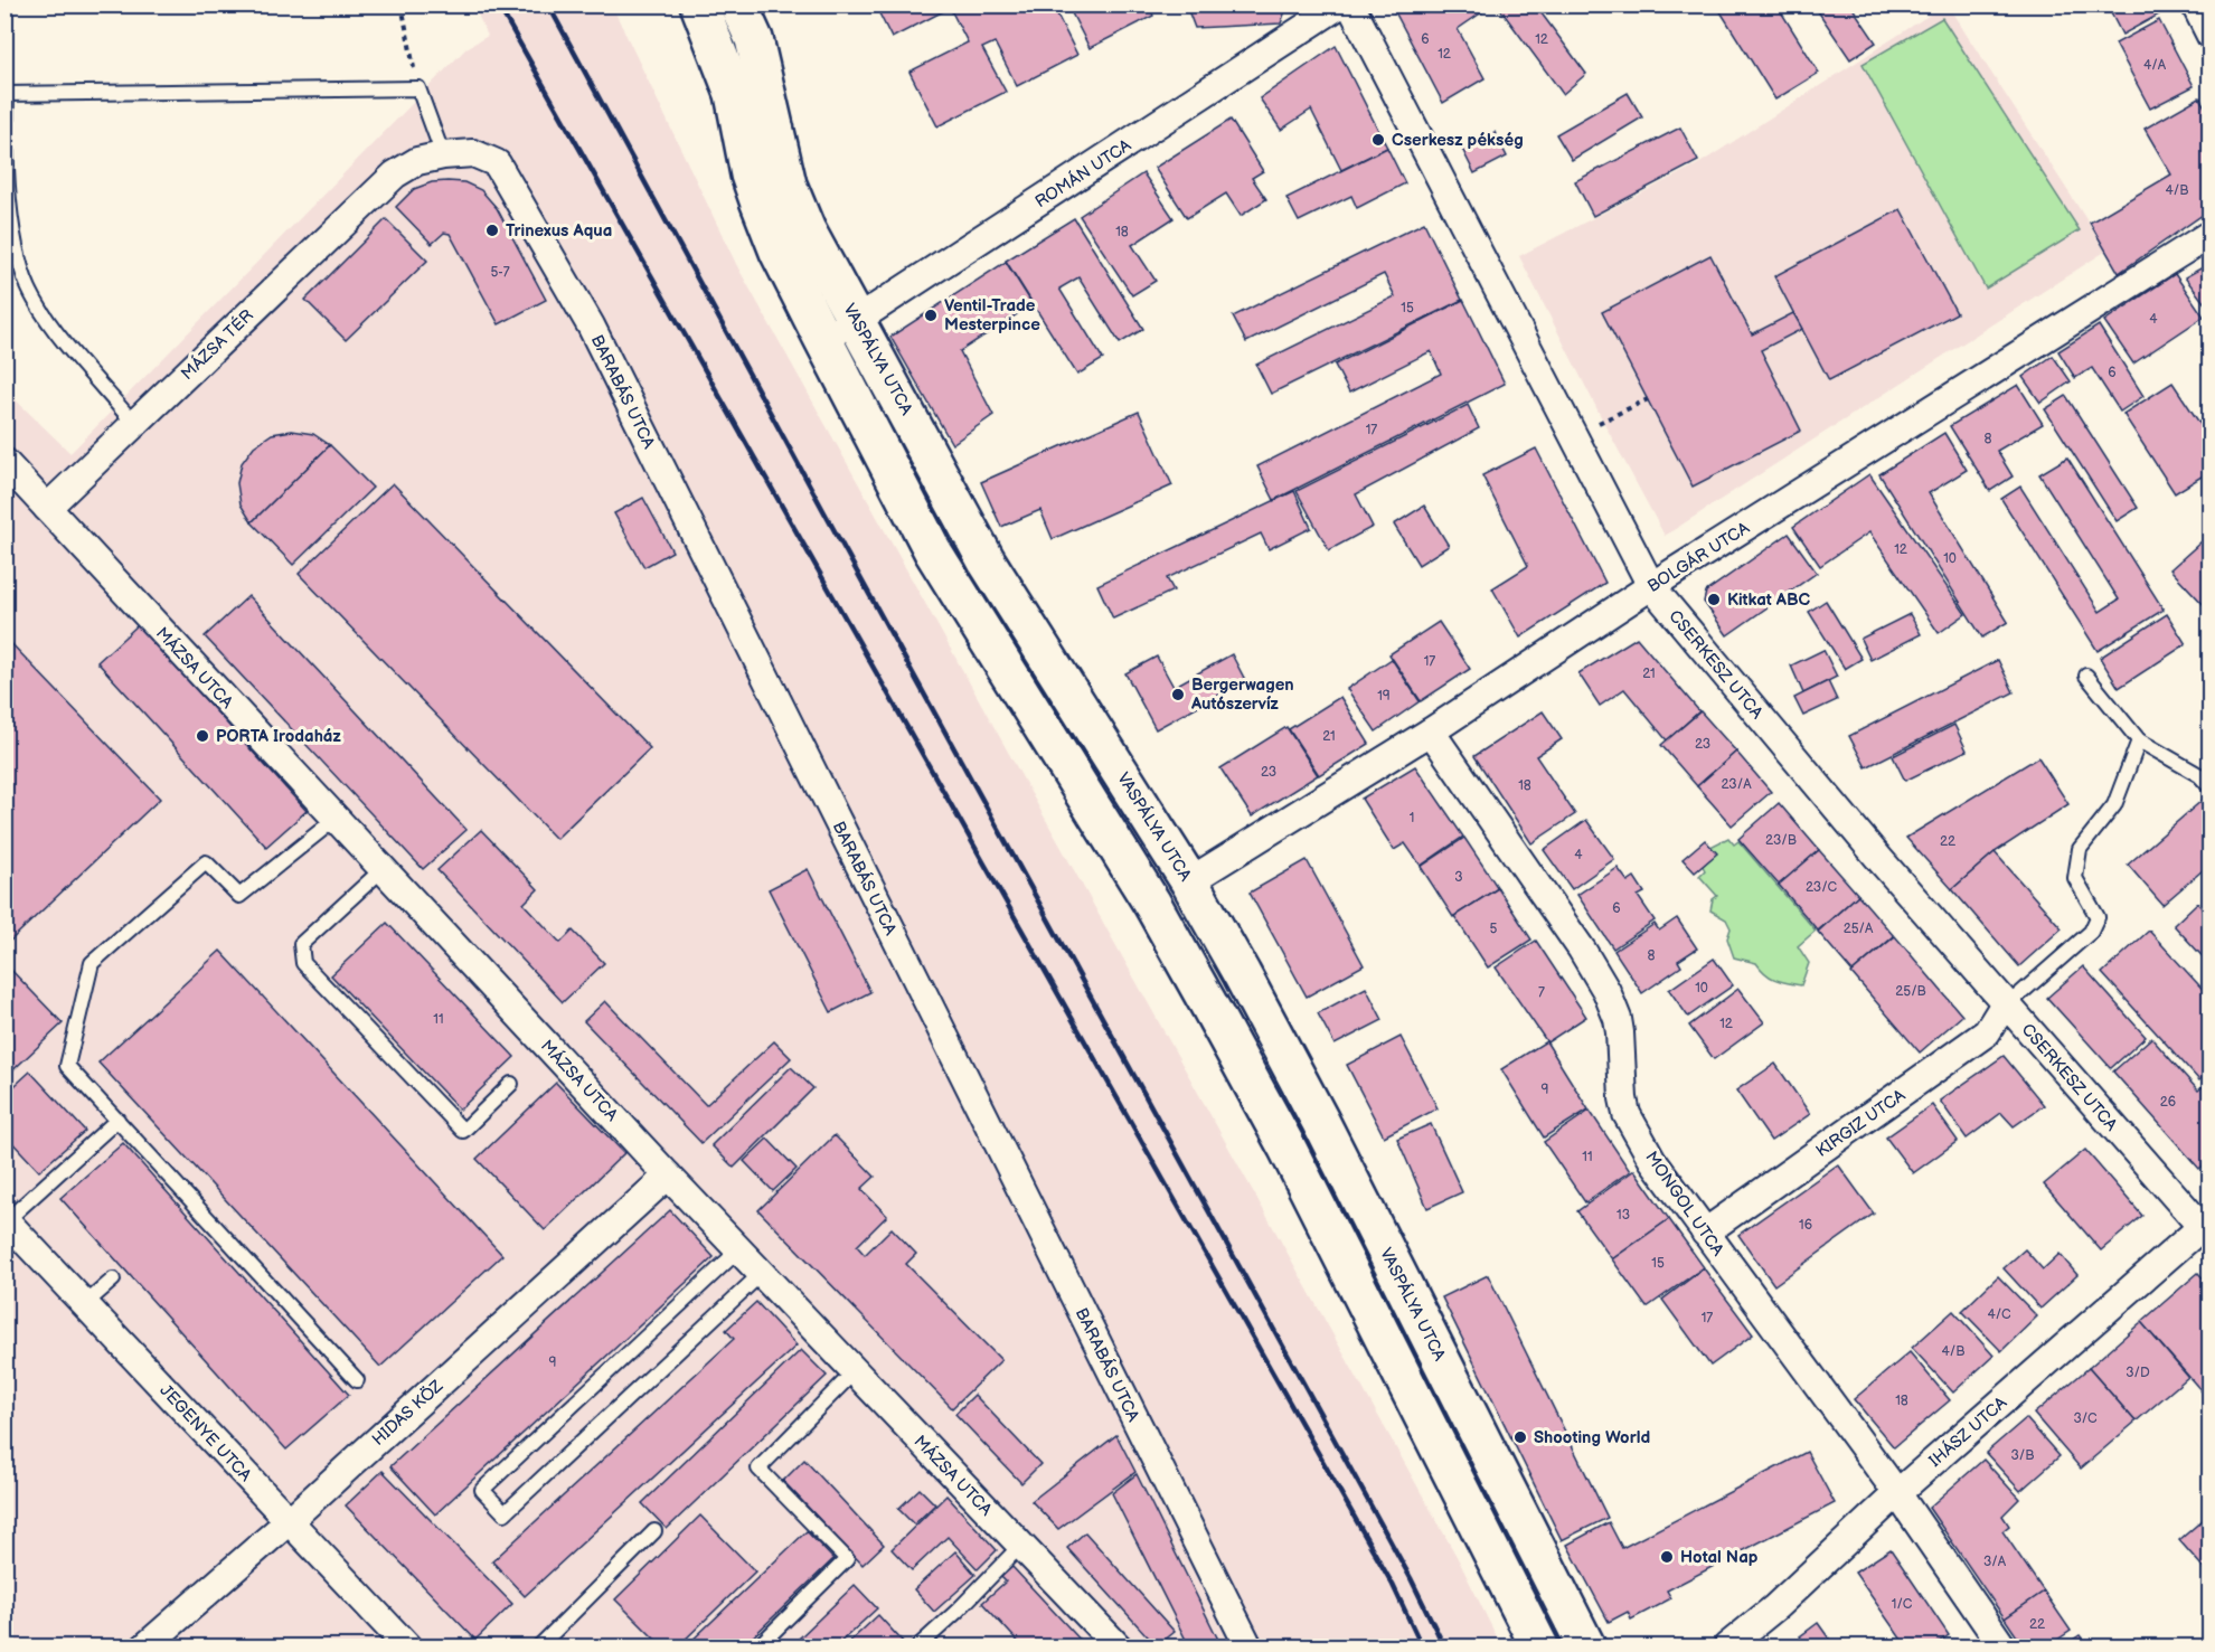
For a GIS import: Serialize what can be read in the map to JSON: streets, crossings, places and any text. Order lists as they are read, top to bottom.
{
  "streets": {
    "main road": ["VASPÁLYA UTCA"],
    "street": [
      "ROMÁN UTCA",
      "MÁZSA TÉR",
      "BARABÁS UTCA",
      "BOLGÁR UTCA",
      "CSERKESZ UTCA",
      "MÁZSA UTCA",
      "KIRGIZ UTCA",
      "MONGOL UTCA",
      "HIDAS KÖZ",
      "IHÁSZ UTCA",
      "JEGENYE UTCA"
    ]
  },
  "crossings": [
    ["ROMÁN UTCA", "VASPÁLYA UTCA"],
    ["MÁZSA TÉR", "BARABÁS UTCA"],
    ["MÁZSA TÉR", "MÁZSA UTCA"],
    ["VASPÁLYA UTCA", "BOLGÁR UTCA"],
    ["BOLGÁR UTCA", "CSERKESZ UTCA"],
    ["BOLGÁR UTCA", "MONGOL UTCA"],
    ["CSERKESZ UTCA", "KIRGIZ UTCA"],
    ["CSERKESZ UTCA", "IHÁSZ UTCA"],
    ["MÁZSA UTCA", "HIDAS KÖZ"],
    ["KIRGIZ UTCA", "MONGOL UTCA"],
    ["MONGOL UTCA", "IHÁSZ UTCA"],
    ["HIDAS KÖZ", "JEGENYE UTCA"]
  ],
  "places": [
    "Cserkesz pékség",
    "Trinexus Aqua",
    "Ventil-Trade Mesterpince",
    "Kitkat ABC",
    "Bergerwagen Autószervíz",
    "PORTA Irodaház",
    "Shooting World",
    "Hotal Nap"
  ],
  "house_numbers": [
    "6",
    "12",
    "12",
    "4/A",
    "4/B",
    "18",
    "5-7",
    "15",
    "4",
    "6",
    "17",
    "8",
    "12",
    "10",
    "17",
    "21",
    "19",
    "21",
    "23",
    "23",
    "23/A",
    "18",
    "1",
    "23/B",
    "22",
    "4",
    "3",
    "23/C",
    "6",
    "5",
    "25/A",
    "8",
    "10",
    "25/B",
    "7",
    "11",
    "12",
    "9",
    "26",
    "11",
    "13",
    "16",
    "15",
    "4/C",
    "17",
    "4/B",
    "9",
    "3/D",
    "18",
    "3/C",
    "3/B",
    "3/A",
    "1/C",
    "22"
  ]
}
